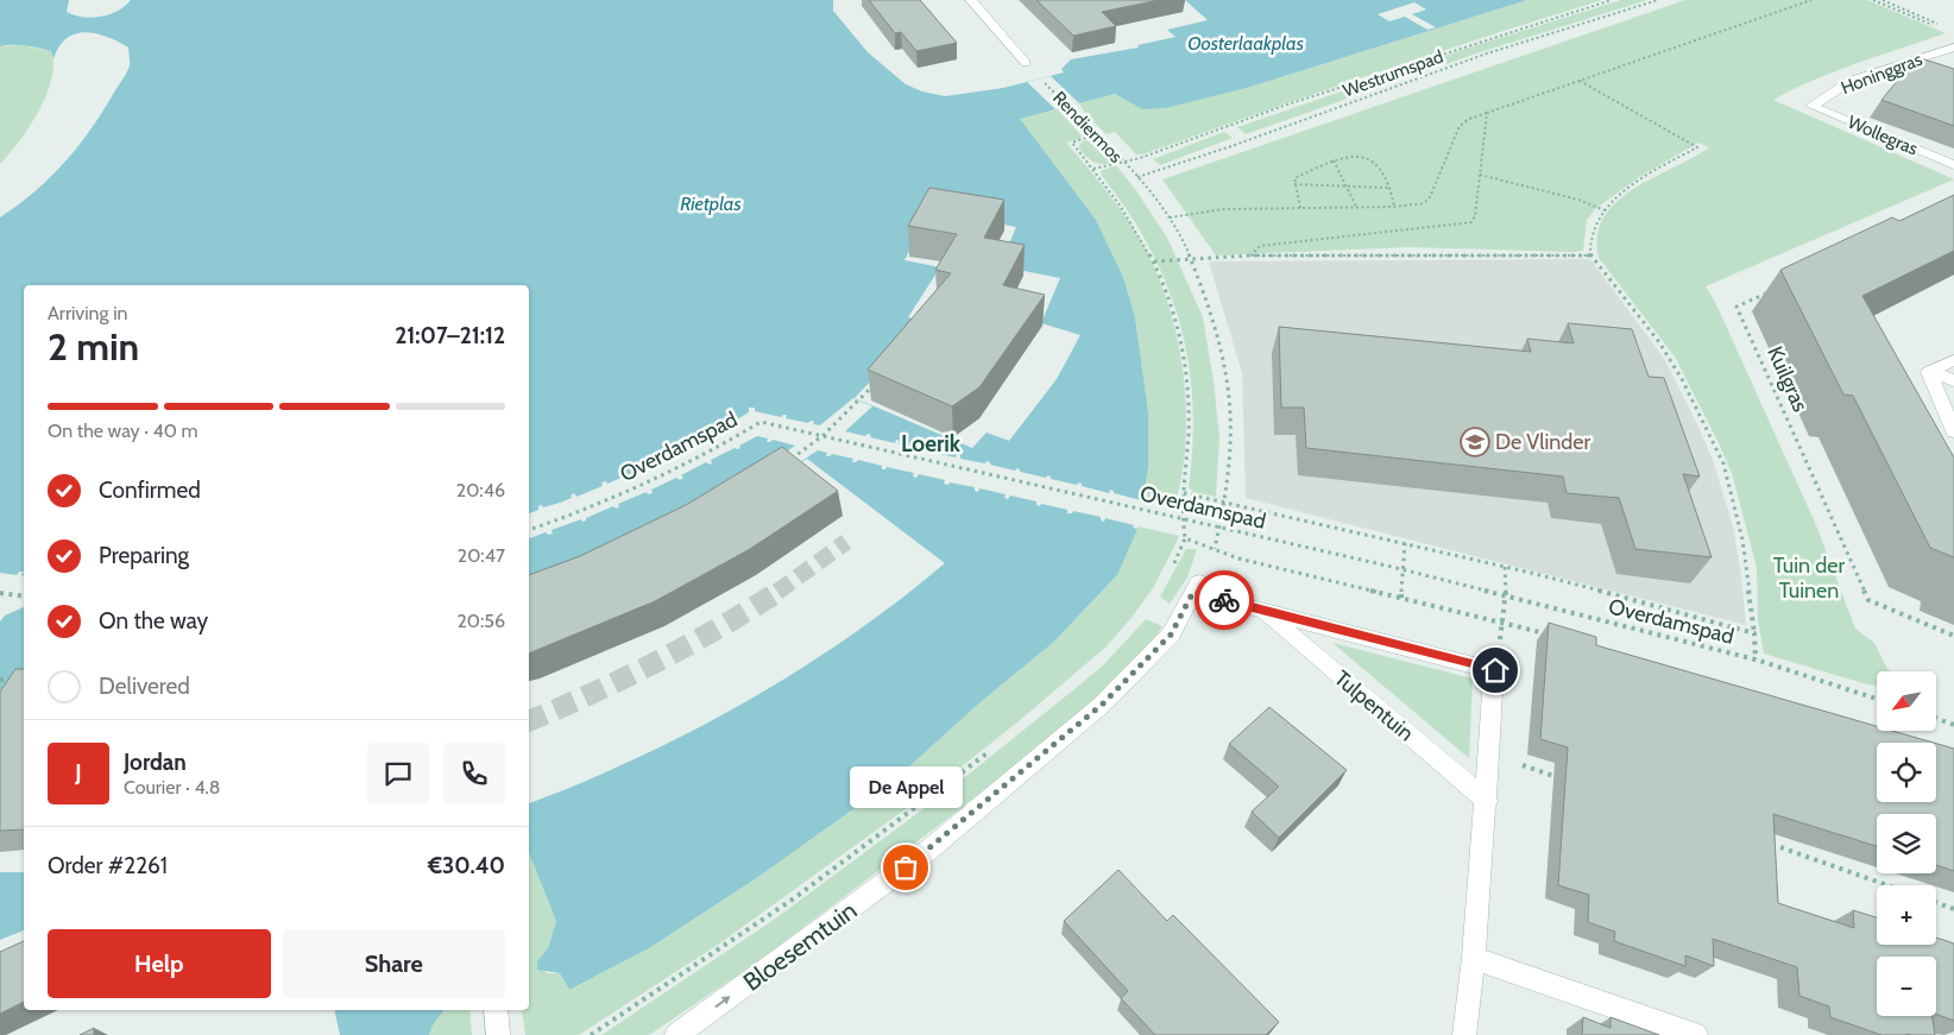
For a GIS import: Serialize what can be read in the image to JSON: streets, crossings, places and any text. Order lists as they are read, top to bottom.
{
  "streets": {
    "street": [
      "Honinggras",
      "Wollegras",
      "Tulpentuin",
      "Bloesemtuin"
    ],
    "path": [
      "Westrumspad",
      "Rendiermos",
      "Kuilgras",
      "Overdamspad"
    ]
  },
  "crossings": [
    ["Westrumspad", "Rendiermos"],
    ["Honinggras", "Wollegras"],
    ["Rendiermos", "Overdamspad"],
    ["Tulpentuin", "Bloesemtuin"]
  ],
  "one_way": ["Bloesemtuin"],
  "districts": ["Loerik"],
  "water": ["Oosterlaakplas", "Rietplas"],
  "parks": ["Tuin der Tuinen"],
  "places": {
    "school or university": ["De Vlinder"],
    "other": ["De Appel"]
  },
  "north": "bottom left",
  "page": {
    "heading": ["2 min", "Arriving in", "21:07–21:12"],
    "panel": [
      "Jordan",
      "Courier · 4.8",
      "Order #2261",
      "€30.40"
    ],
    "bar": "On the way · 40 m",
    "list": [
      ["Confirmed", "20:46"],
      ["Preparing", "20:47"],
      ["On the way", "20:56"],
      "Delivered"
    ],
    "map_buttons": ["+", "−"],
    "round": "J",
    "bubble": "De Appel",
    "buttons": ["Help", "Share"]
  }
}
